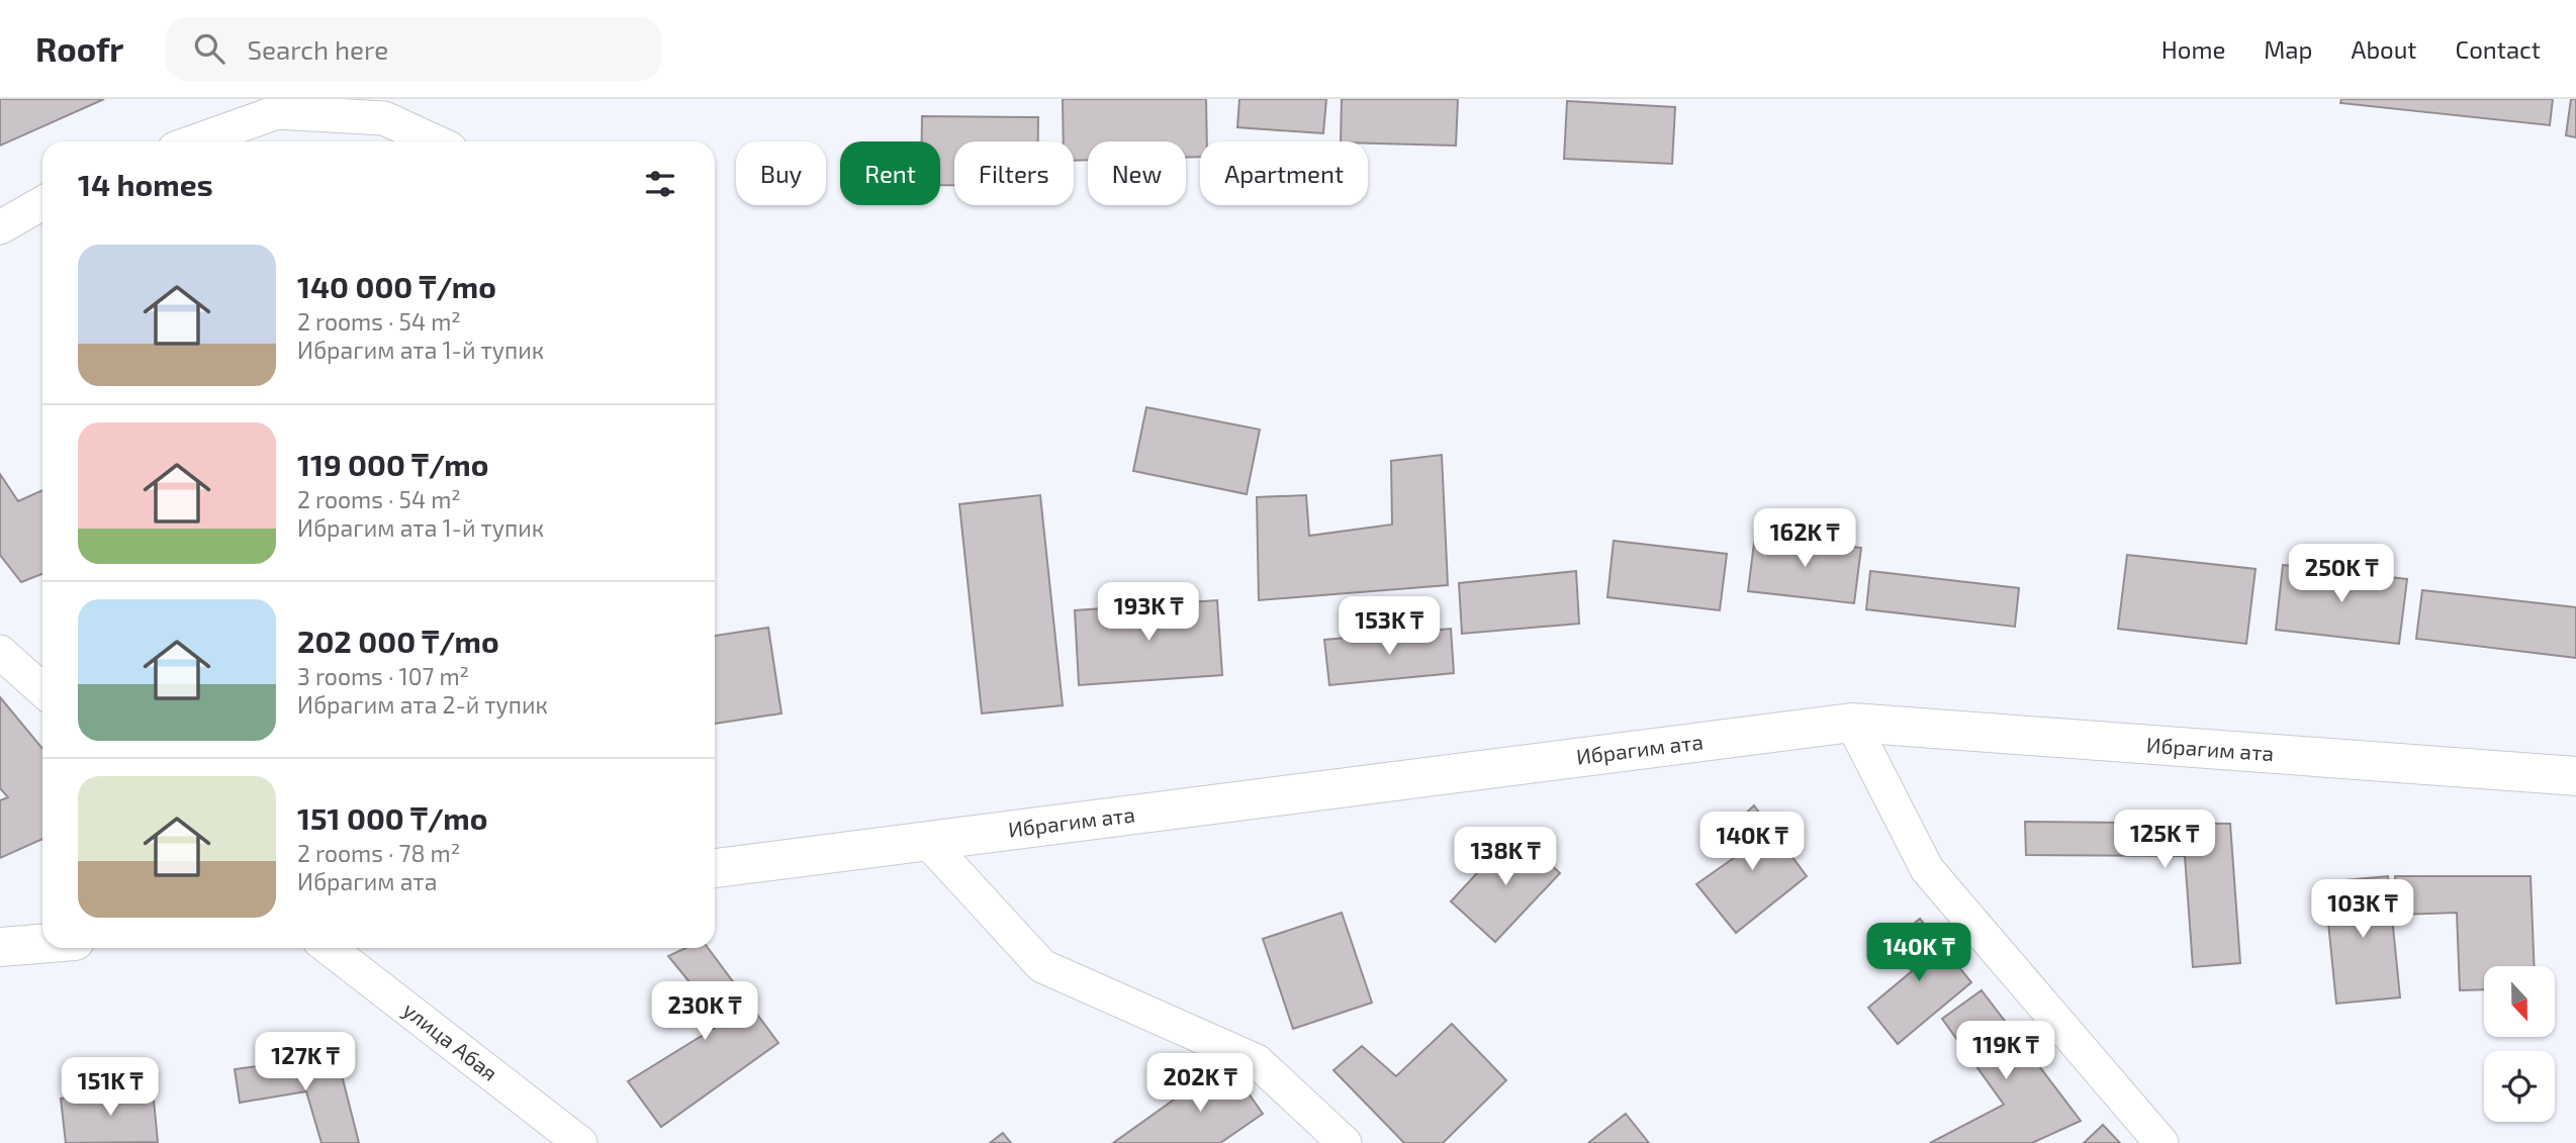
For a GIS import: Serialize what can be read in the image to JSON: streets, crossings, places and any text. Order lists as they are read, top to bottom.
{
  "streets": {
    "street": ["Ибрагим ата", "улица Абая"]
  },
  "north": "bottom",
  "page": {
    "header": "Roofr",
    "search": "Search here",
    "nav": [
      "Home",
      "Map",
      "About",
      "Contact"
    ],
    "chip": [
      "Buy",
      "Rent",
      "Filters",
      "New",
      "Apartment"
    ],
    "heading": "14 homes",
    "list": [
      {
        "name": "140 000 ₸/mo",
        "note": "2 rooms · 54 m² · Ибрагим ата 1-й тупик"
      },
      {
        "name": "119 000 ₸/mo",
        "note": "2 rooms · 54 m² · Ибрагим ата 1-й тупик"
      },
      {
        "name": "202 000 ₸/mo",
        "note": "3 rooms · 107 m² · Ибрагим ата 2-й тупик"
      },
      {
        "name": "151 000 ₸/mo",
        "note": "2 rooms · 78 m² · Ибрагим ата"
      }
    ],
    "price": [
      "162K ₸",
      "250K ₸",
      "193K ₸",
      "153K ₸",
      "125K ₸",
      "140K ₸",
      "138K ₸",
      "103K ₸",
      "140K ₸",
      "230K ₸",
      "119K ₸",
      "127K ₸",
      "202K ₸",
      "151K ₸"
    ]
  }
}
